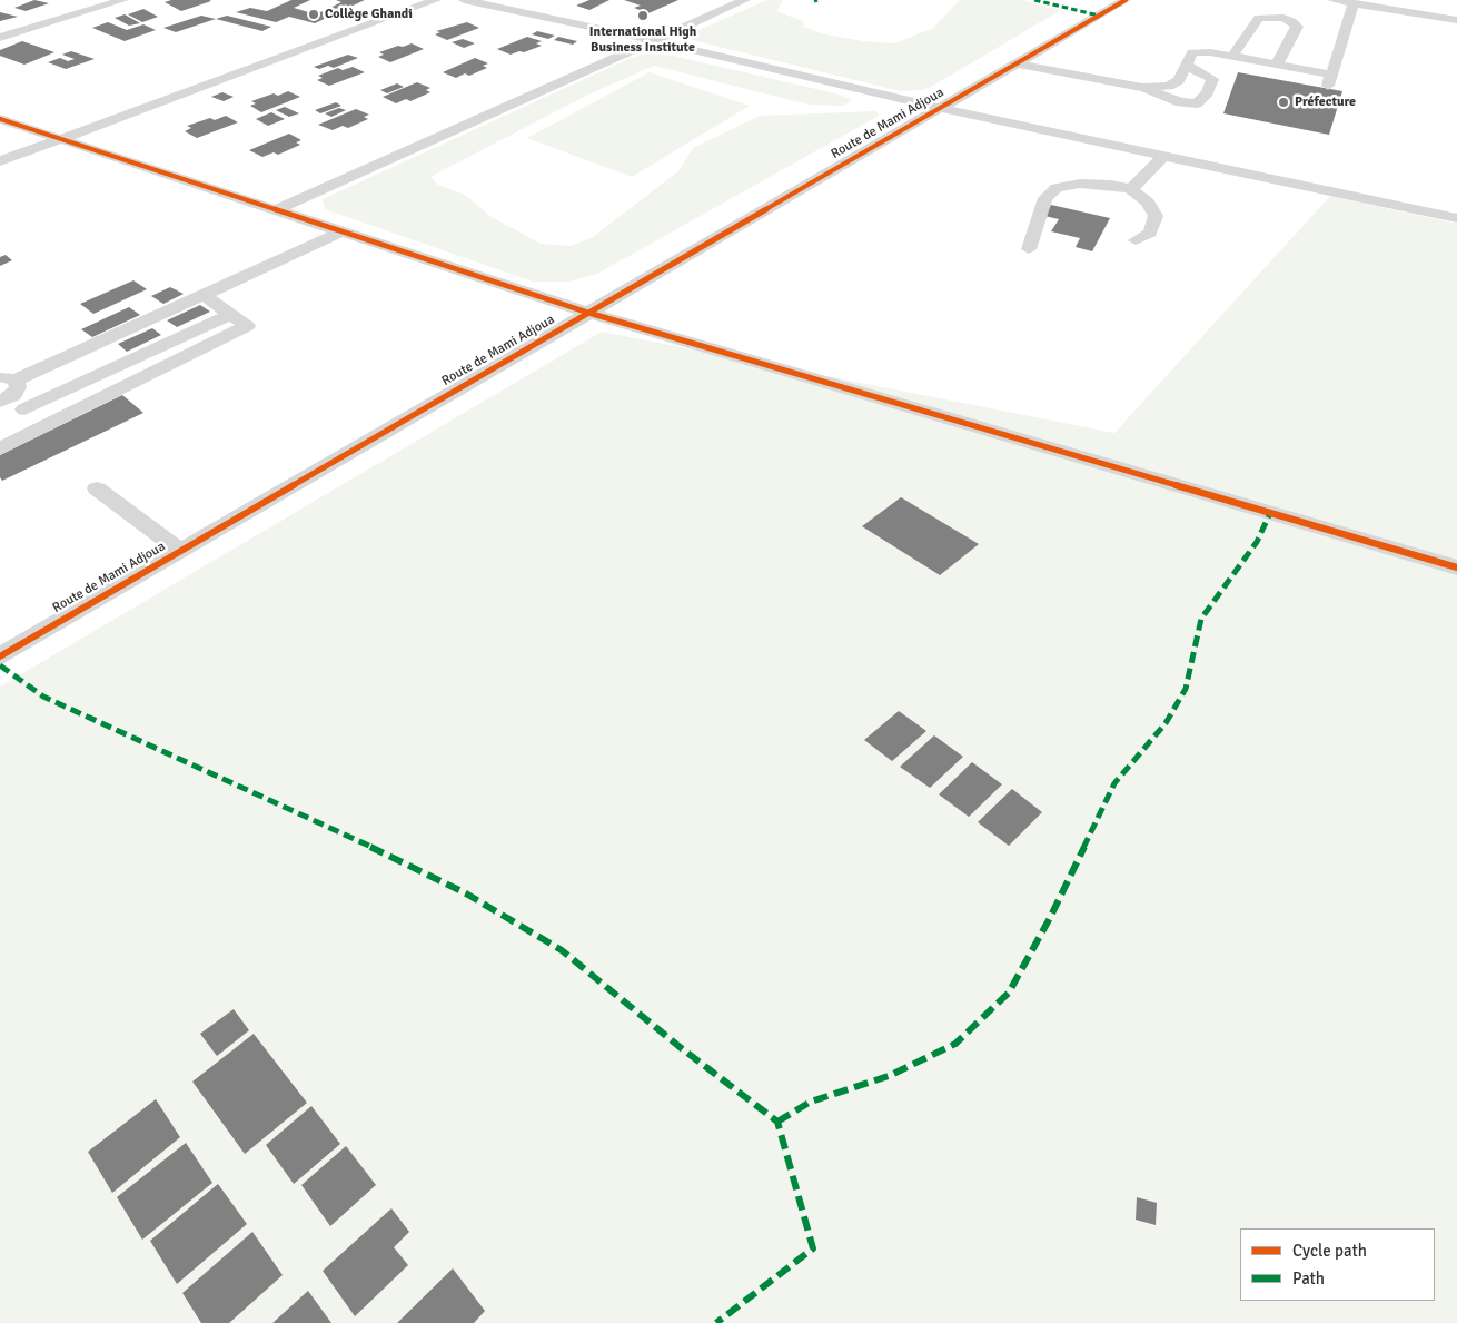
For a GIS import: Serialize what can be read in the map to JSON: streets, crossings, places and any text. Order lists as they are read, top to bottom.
{
  "streets": {
    "street": ["Route de Mami Adjoua"]
  },
  "places": ["Collège Ghandi", "International High Business Institute", "Préfecture"],
  "legend": ["Cycle path", "Path"]
}
